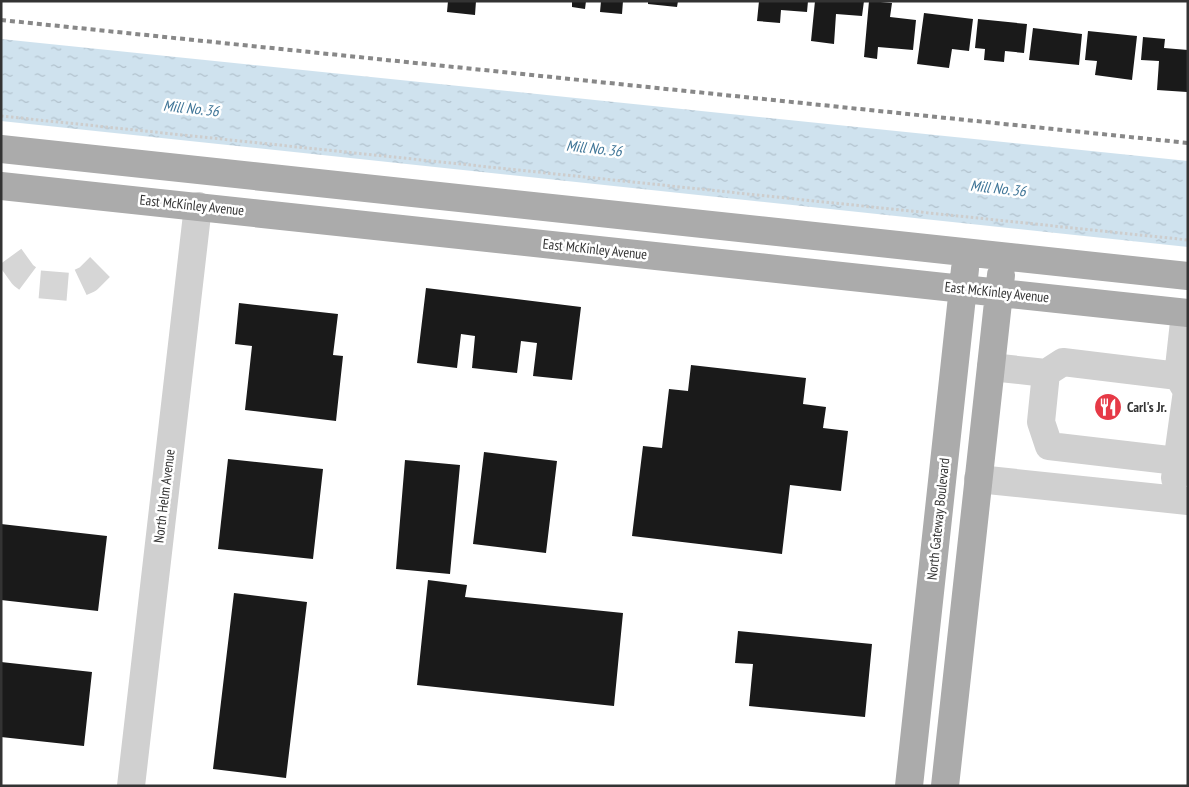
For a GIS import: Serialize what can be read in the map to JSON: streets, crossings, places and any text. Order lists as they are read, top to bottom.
{
  "streets": {
    "main road": ["East McKinley Avenue", "North Gateway Boulevard"],
    "street": ["North Helm Avenue"]
  },
  "crossings": [
    ["East McKinley Avenue", "North Helm Avenue"],
    ["East McKinley Avenue", "North Gateway Boulevard"]
  ],
  "water": ["Mill No. 36"],
  "places": {
    "restaurant": ["Carl's Jr."]
  }
}
